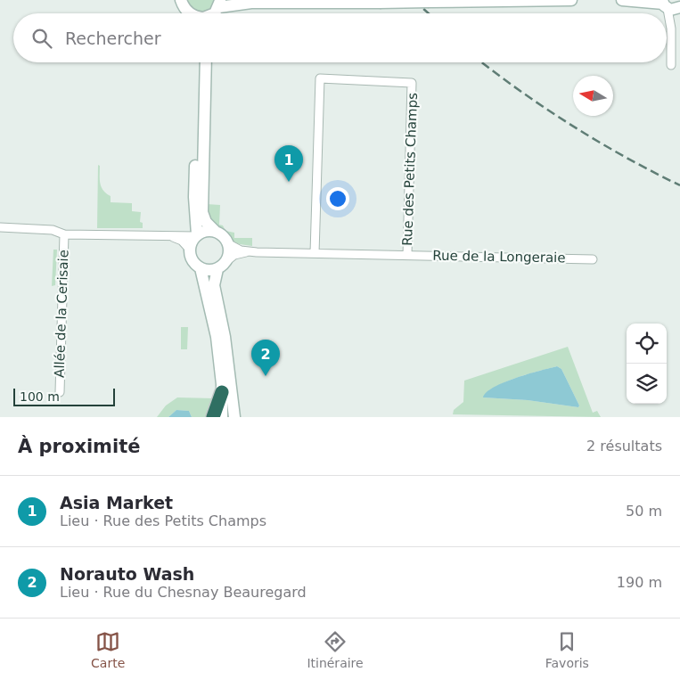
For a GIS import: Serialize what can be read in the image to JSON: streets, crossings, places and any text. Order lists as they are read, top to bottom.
{
  "streets": {
    "street": ["Rue des Petits Champs", "Rue de la Longeraie", "Allée de la Cerisaie"]
  },
  "crossings": [
    ["Rue des Petits Champs", "Rue de la Longeraie"],
    ["Rue de la Longeraie", "Allée de la Cerisaie"]
  ],
  "scale_bar": "100 m",
  "north": "left",
  "page": {
    "search": "Rechercher",
    "pins": ["1", "2"],
    "scale": "100 m",
    "heading": ["À proximité", "2 résultats"],
    "list": [
      {
        "mark": "1",
        "name": "Asia Market",
        "note": "Lieu · Rue des Petits Champs",
        "value": "50 m"
      },
      {
        "mark": "2",
        "name": "Norauto Wash",
        "note": "Lieu · Rue du Chesnay Beauregard",
        "value": "190 m"
      }
    ],
    "nav": ["Carte", "Itinéraire", "Favoris"]
  }
}
